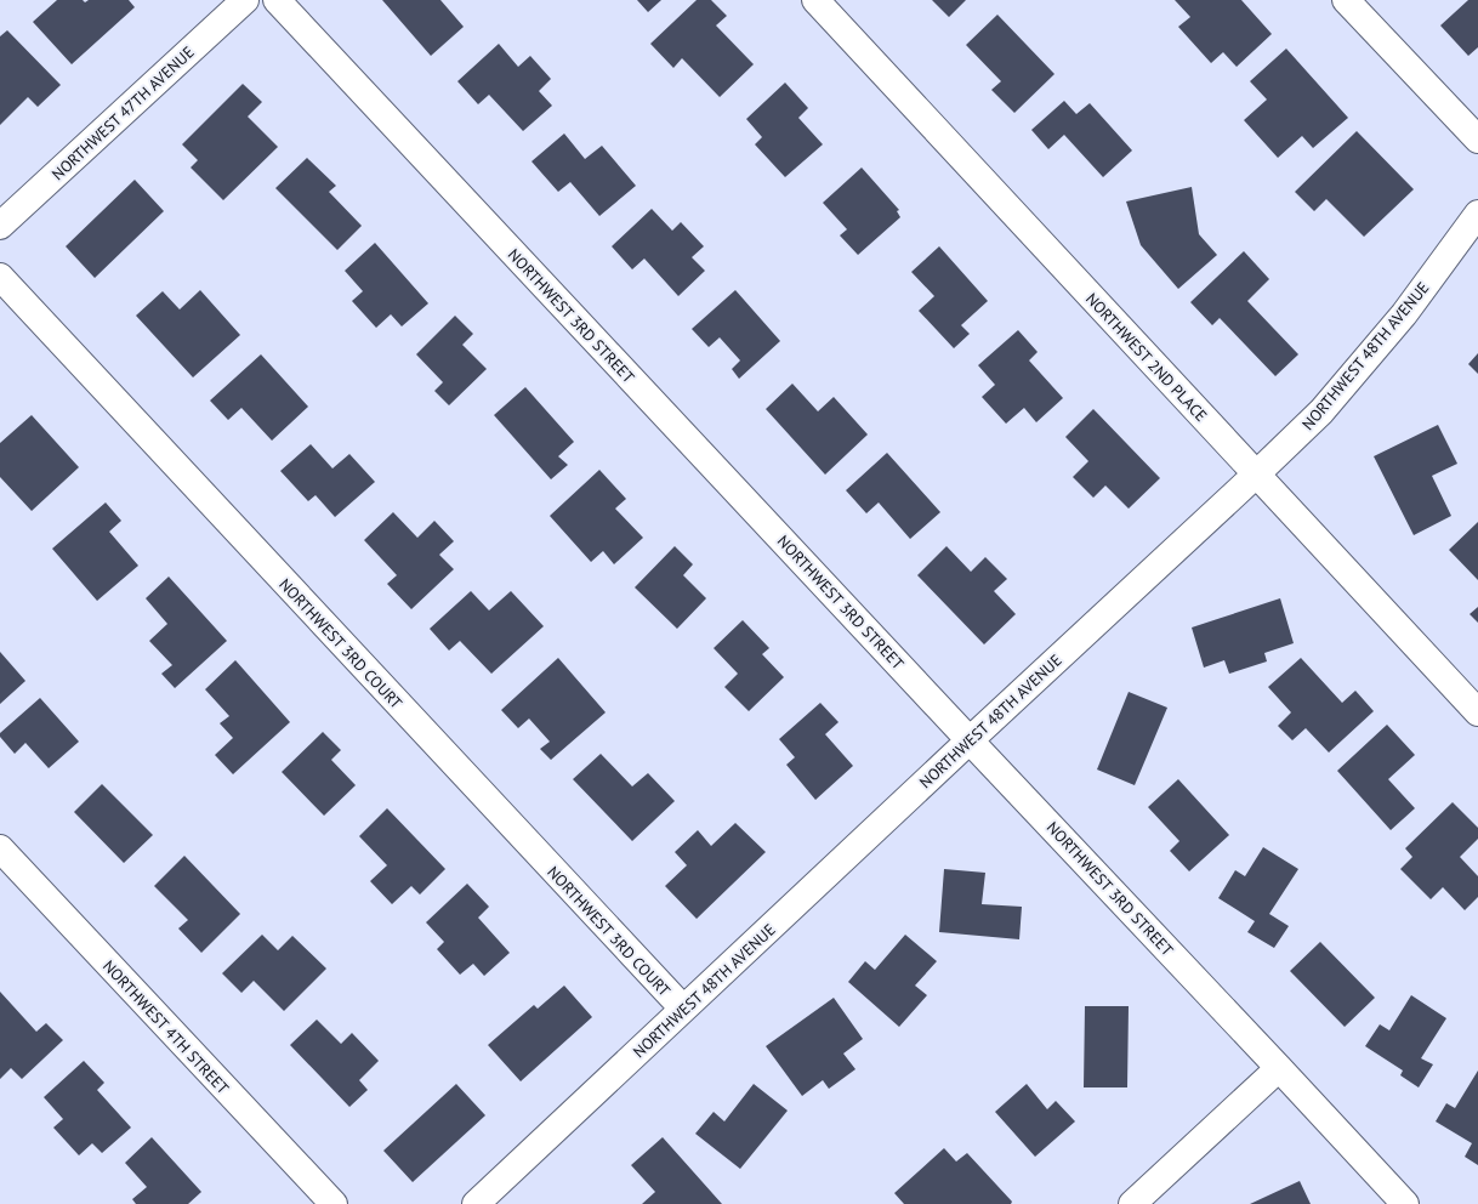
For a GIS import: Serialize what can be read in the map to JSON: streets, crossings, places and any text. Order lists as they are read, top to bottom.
{
  "streets": {
    "street": [
      "NORTHWEST 47TH AVENUE",
      "NORTHWEST 3RD STREET",
      "NORTHWEST 48TH AVENUE",
      "NORTHWEST 2ND PLACE",
      "NORTHWEST 3RD COURT",
      "NORTHWEST 4TH STREET"
    ]
  },
  "crossings": [
    ["NORTHWEST 3RD STREET", "NORTHWEST 48TH AVENUE"],
    ["NORTHWEST 48TH AVENUE", "NORTHWEST 2ND PLACE"],
    ["NORTHWEST 48TH AVENUE", "NORTHWEST 3RD COURT"]
  ]
}
